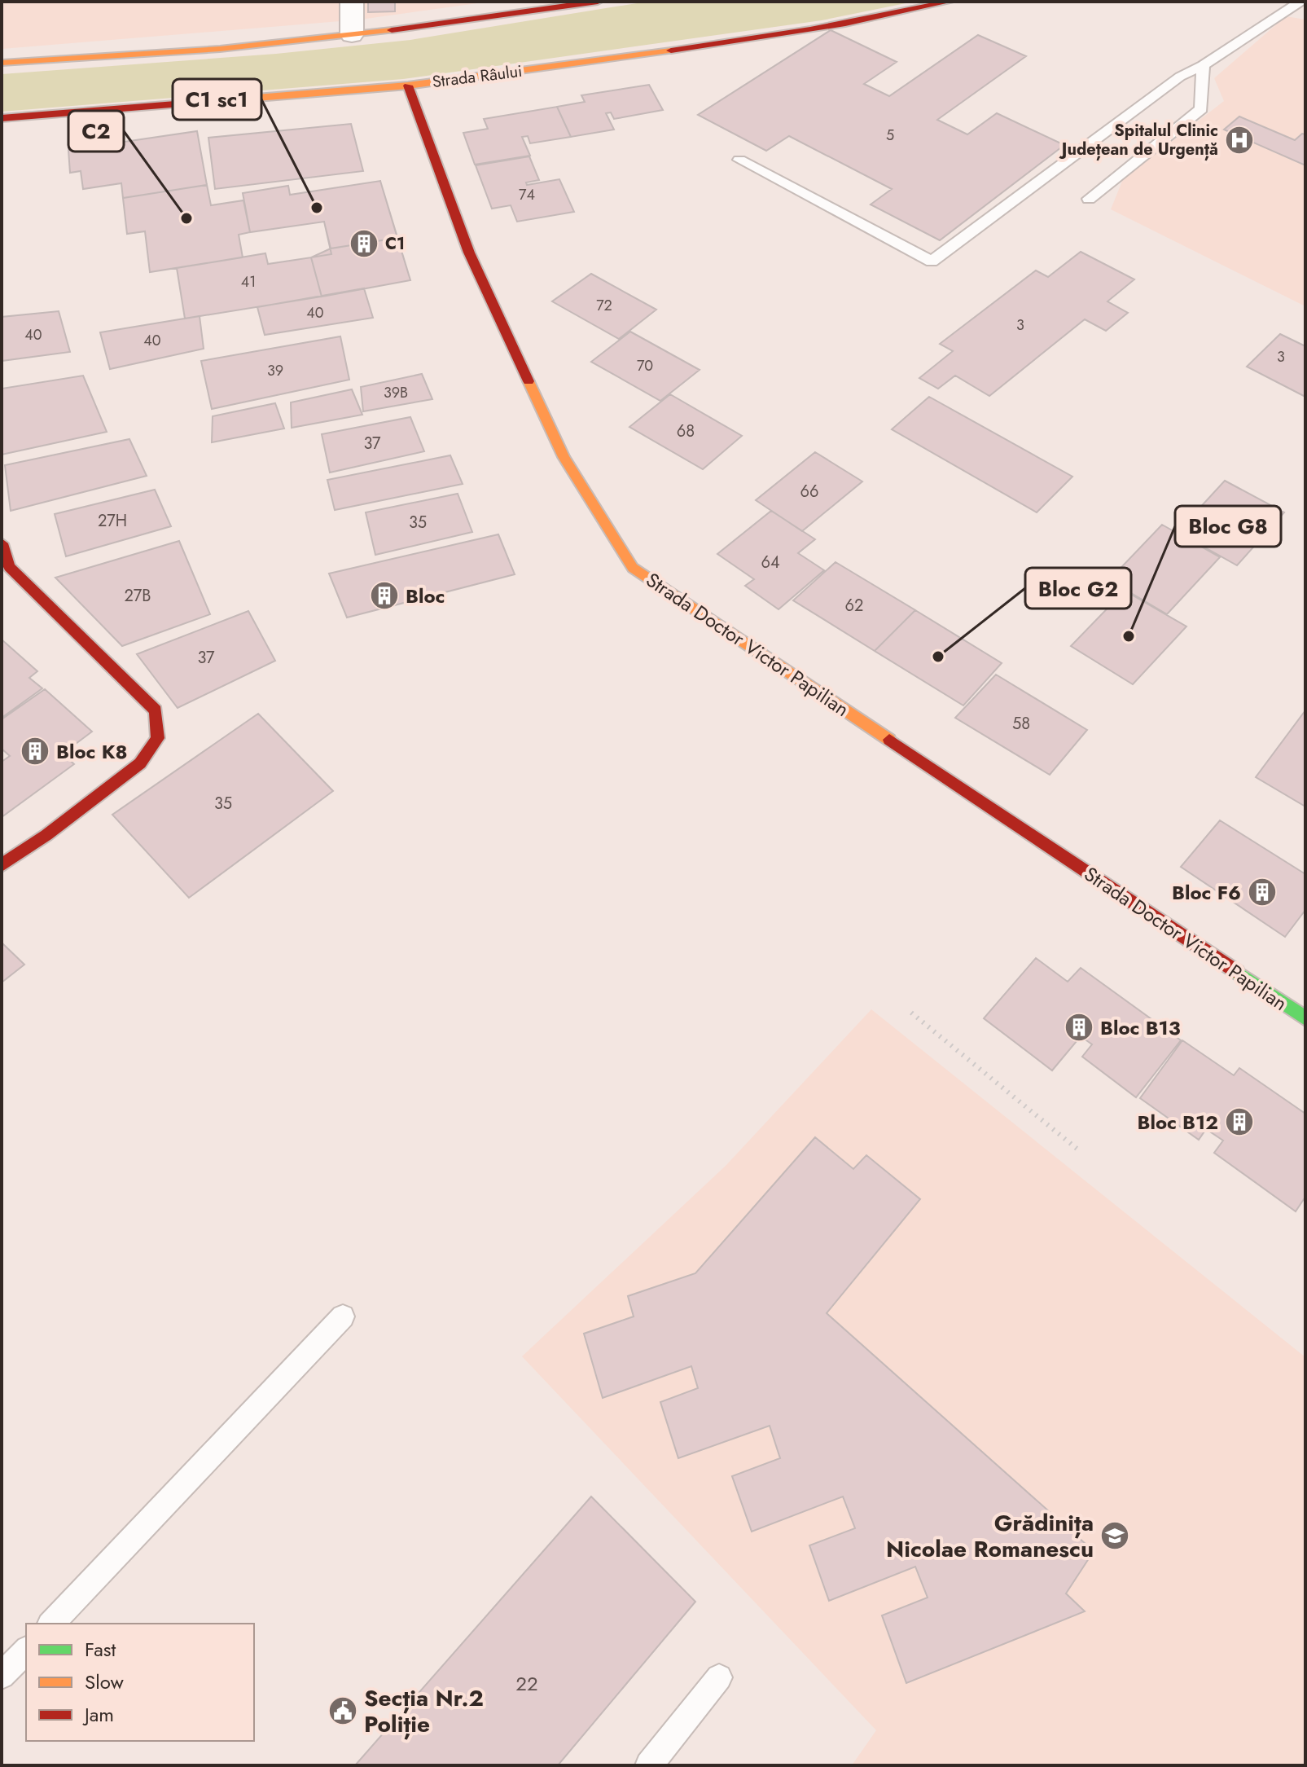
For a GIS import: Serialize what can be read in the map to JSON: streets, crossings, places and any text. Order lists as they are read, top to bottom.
{
  "streets": {
    "street": ["Strada Râului", "Strada Doctor Victor Papilian"]
  },
  "crossings": [
    ["Strada Râului", "Strada Doctor Victor Papilian"]
  ],
  "places": {
    "hospital": ["Spitalul Clinic Județean de Urgență"],
    "other": [
      "C1 sc1",
      "C2",
      "Bloc G8",
      "Bloc G2"
    ],
    "building": [
      "C1",
      "Bloc",
      "Bloc K8",
      "Bloc F6",
      "Bloc B13",
      "Bloc B12"
    ],
    "school or university": ["Grădinița Nicolae Romanescu"],
    "public building": ["Secția Nr.2 Poliție"]
  },
  "house_numbers": [
    "5",
    "74",
    "41",
    "72",
    "40",
    "3",
    "40",
    "40",
    "3",
    "70",
    "39",
    "39B",
    "68",
    "37",
    "66",
    "27H",
    "35",
    "64",
    "27B",
    "62",
    "37",
    "58",
    "35",
    "22"
  ],
  "legend": ["Fast", "Slow", "Jam"]
}
